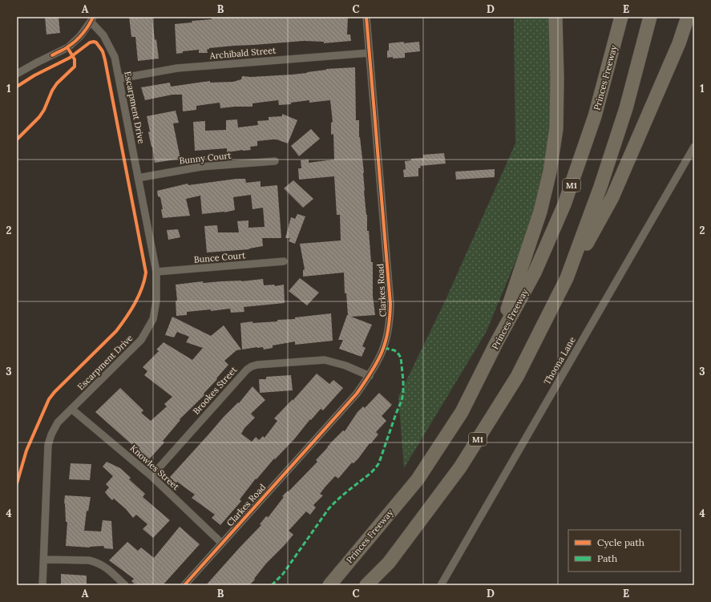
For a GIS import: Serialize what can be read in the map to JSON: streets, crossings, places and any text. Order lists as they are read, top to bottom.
{
  "streets": {
    "highway": ["Princes Freeway", "M1"],
    "street": [
      "Archibald Street",
      "Escarpment Drive",
      "Bunny Court",
      "Bunce Court",
      "Clarkes Road",
      "Thoona Lane",
      "Brookes Street",
      "Knowles Street"
    ]
  },
  "crossings": [
    ["Archibald Street", "Escarpment Drive"],
    ["Archibald Street", "Clarkes Road"],
    ["Escarpment Drive", "Bunny Court"],
    ["Escarpment Drive", "Bunce Court"],
    ["Escarpment Drive", "Knowles Street"],
    ["Clarkes Road", "Brookes Street"],
    ["Clarkes Road", "Knowles Street"],
    ["Brookes Street", "Knowles Street"]
  ],
  "legend": ["Cycle path", "Path"],
  "grid": {
    "columns": [
      "A",
      "B",
      "C",
      "D",
      "E"
    ],
    "rows": [
      "1",
      "2",
      "3",
      "4"
    ]
  }
}
